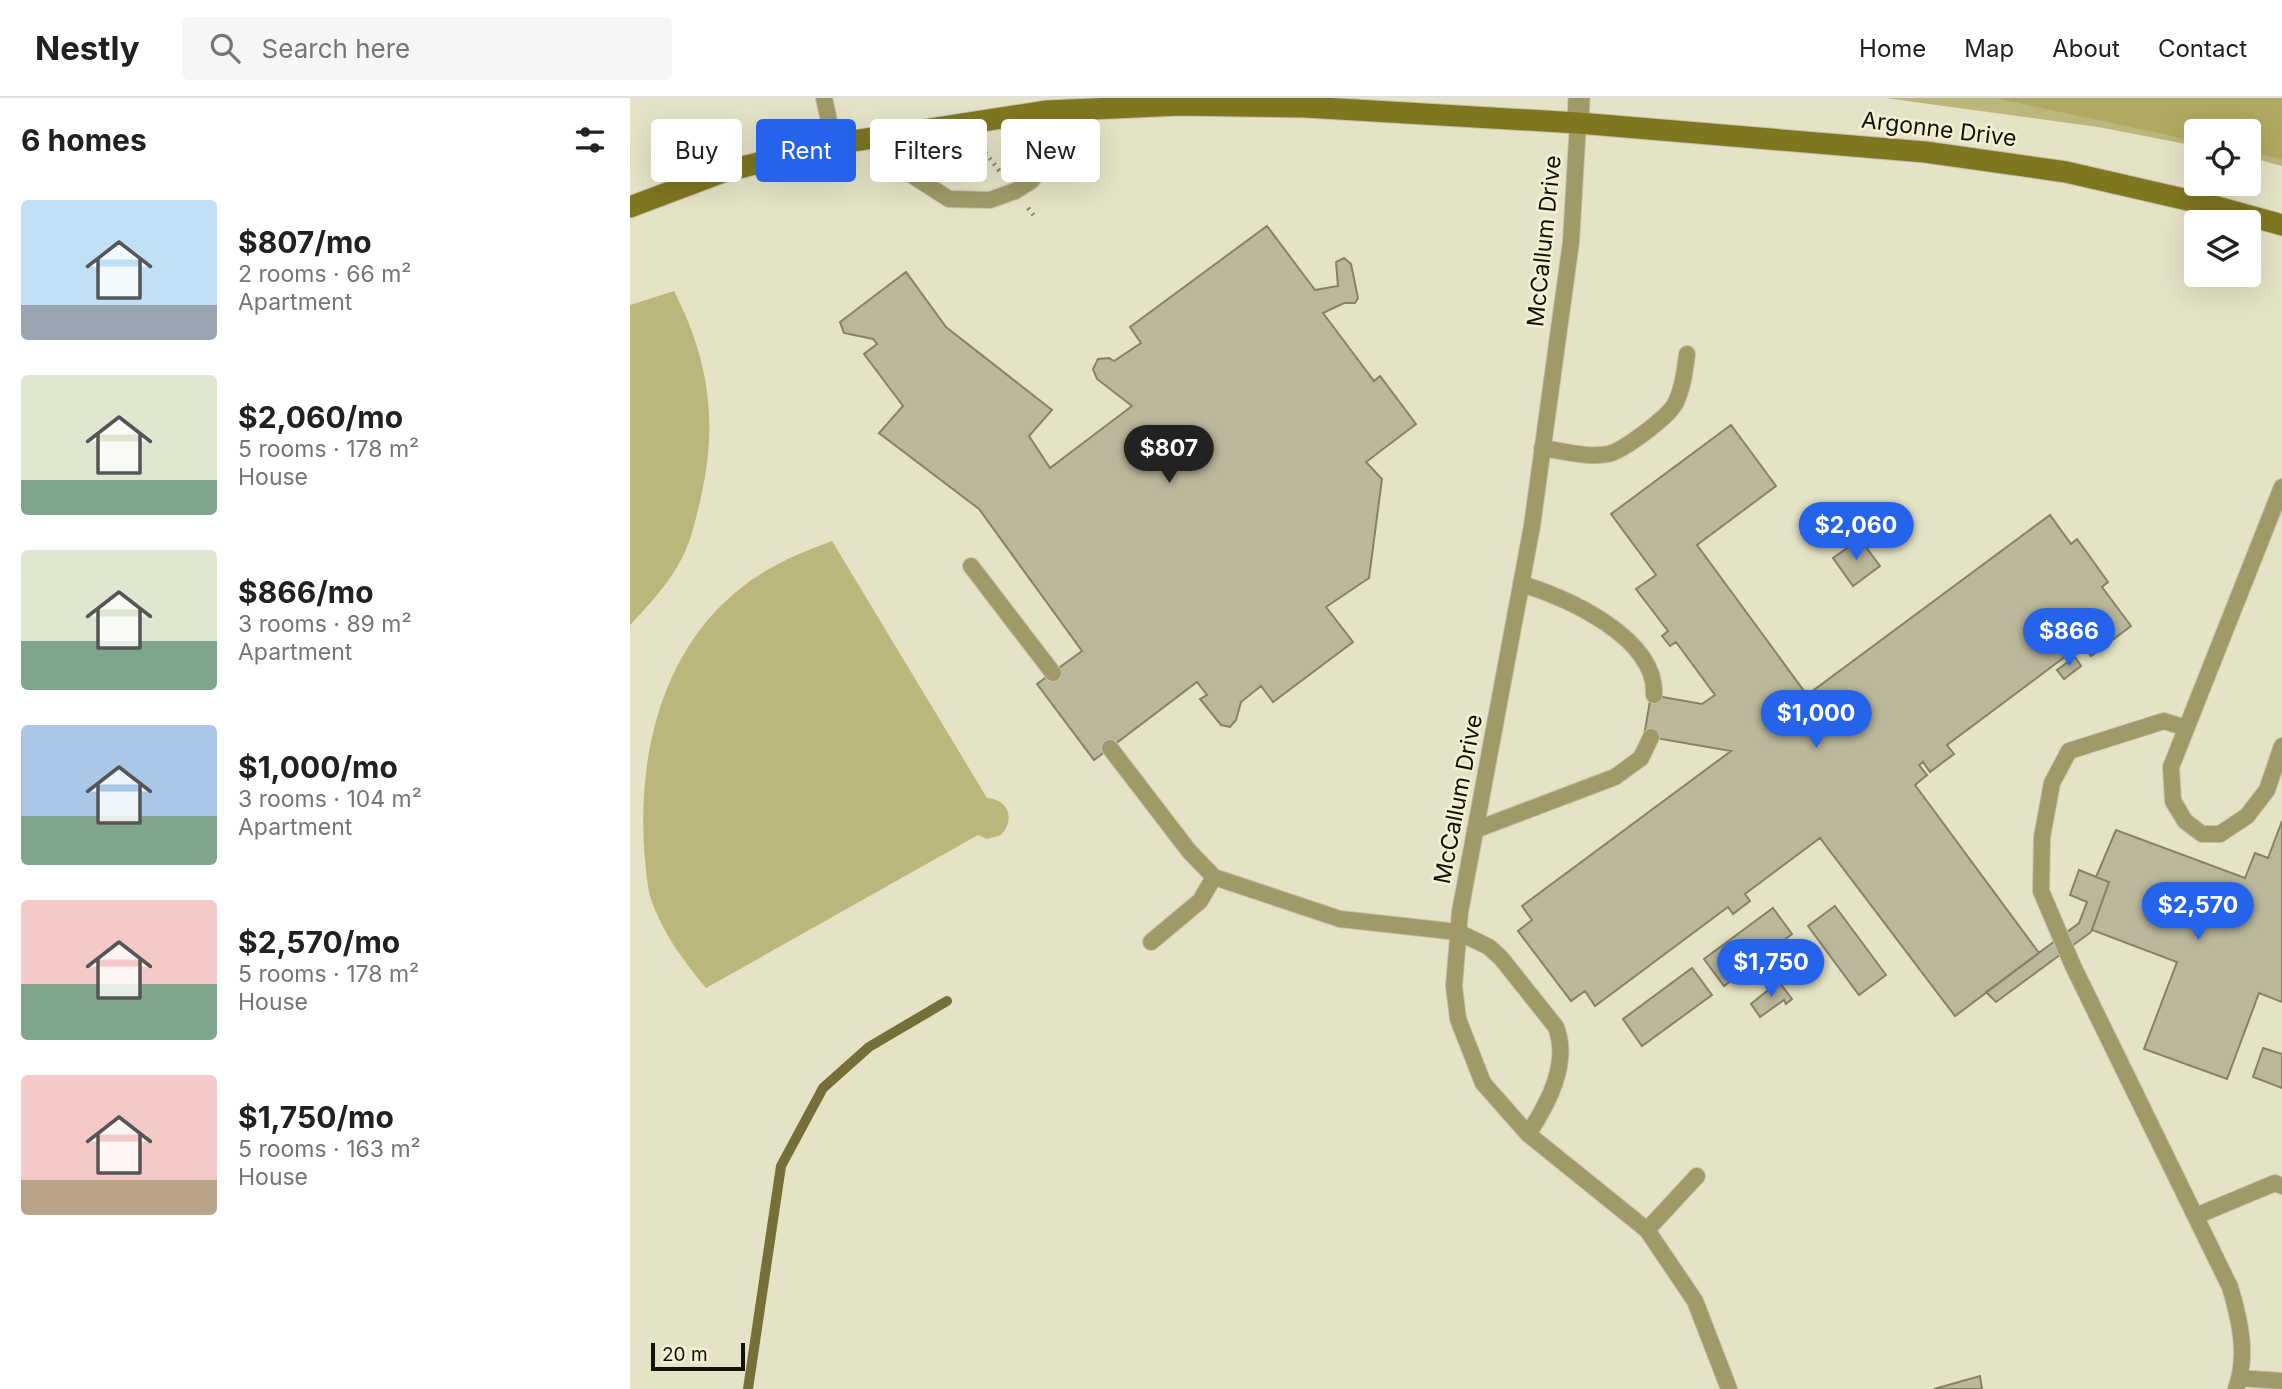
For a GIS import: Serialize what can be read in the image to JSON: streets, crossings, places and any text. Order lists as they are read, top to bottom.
{
  "streets": {
    "main road": ["Argonne Drive"],
    "lane": ["McCallum Drive"]
  },
  "crossings": [
    ["Argonne Drive", "McCallum Drive"]
  ],
  "scale_bar": "20 m",
  "page": {
    "header": "Nestly",
    "search": "Search here",
    "nav": [
      "Home",
      "Map",
      "About",
      "Contact"
    ],
    "heading": "6 homes",
    "chip": [
      "Buy",
      "Rent",
      "Filters",
      "New"
    ],
    "list": [
      {
        "name": "$807/mo",
        "note": "2 rooms · 66 m² · Apartment"
      },
      {
        "name": "$2,060/mo",
        "note": "5 rooms · 178 m² · House"
      },
      {
        "name": "$866/mo",
        "note": "3 rooms · 89 m² · Apartment"
      },
      {
        "name": "$1,000/mo",
        "note": "3 rooms · 104 m² · Apartment"
      },
      {
        "name": "$2,570/mo",
        "note": "5 rooms · 178 m² · House"
      },
      {
        "name": "$1,750/mo",
        "note": "5 rooms · 163 m² · House"
      }
    ],
    "price": [
      "$807",
      "$2,060",
      "$866",
      "$1,000",
      "$2,570",
      "$1,750"
    ],
    "scale": "20 m"
  }
}
